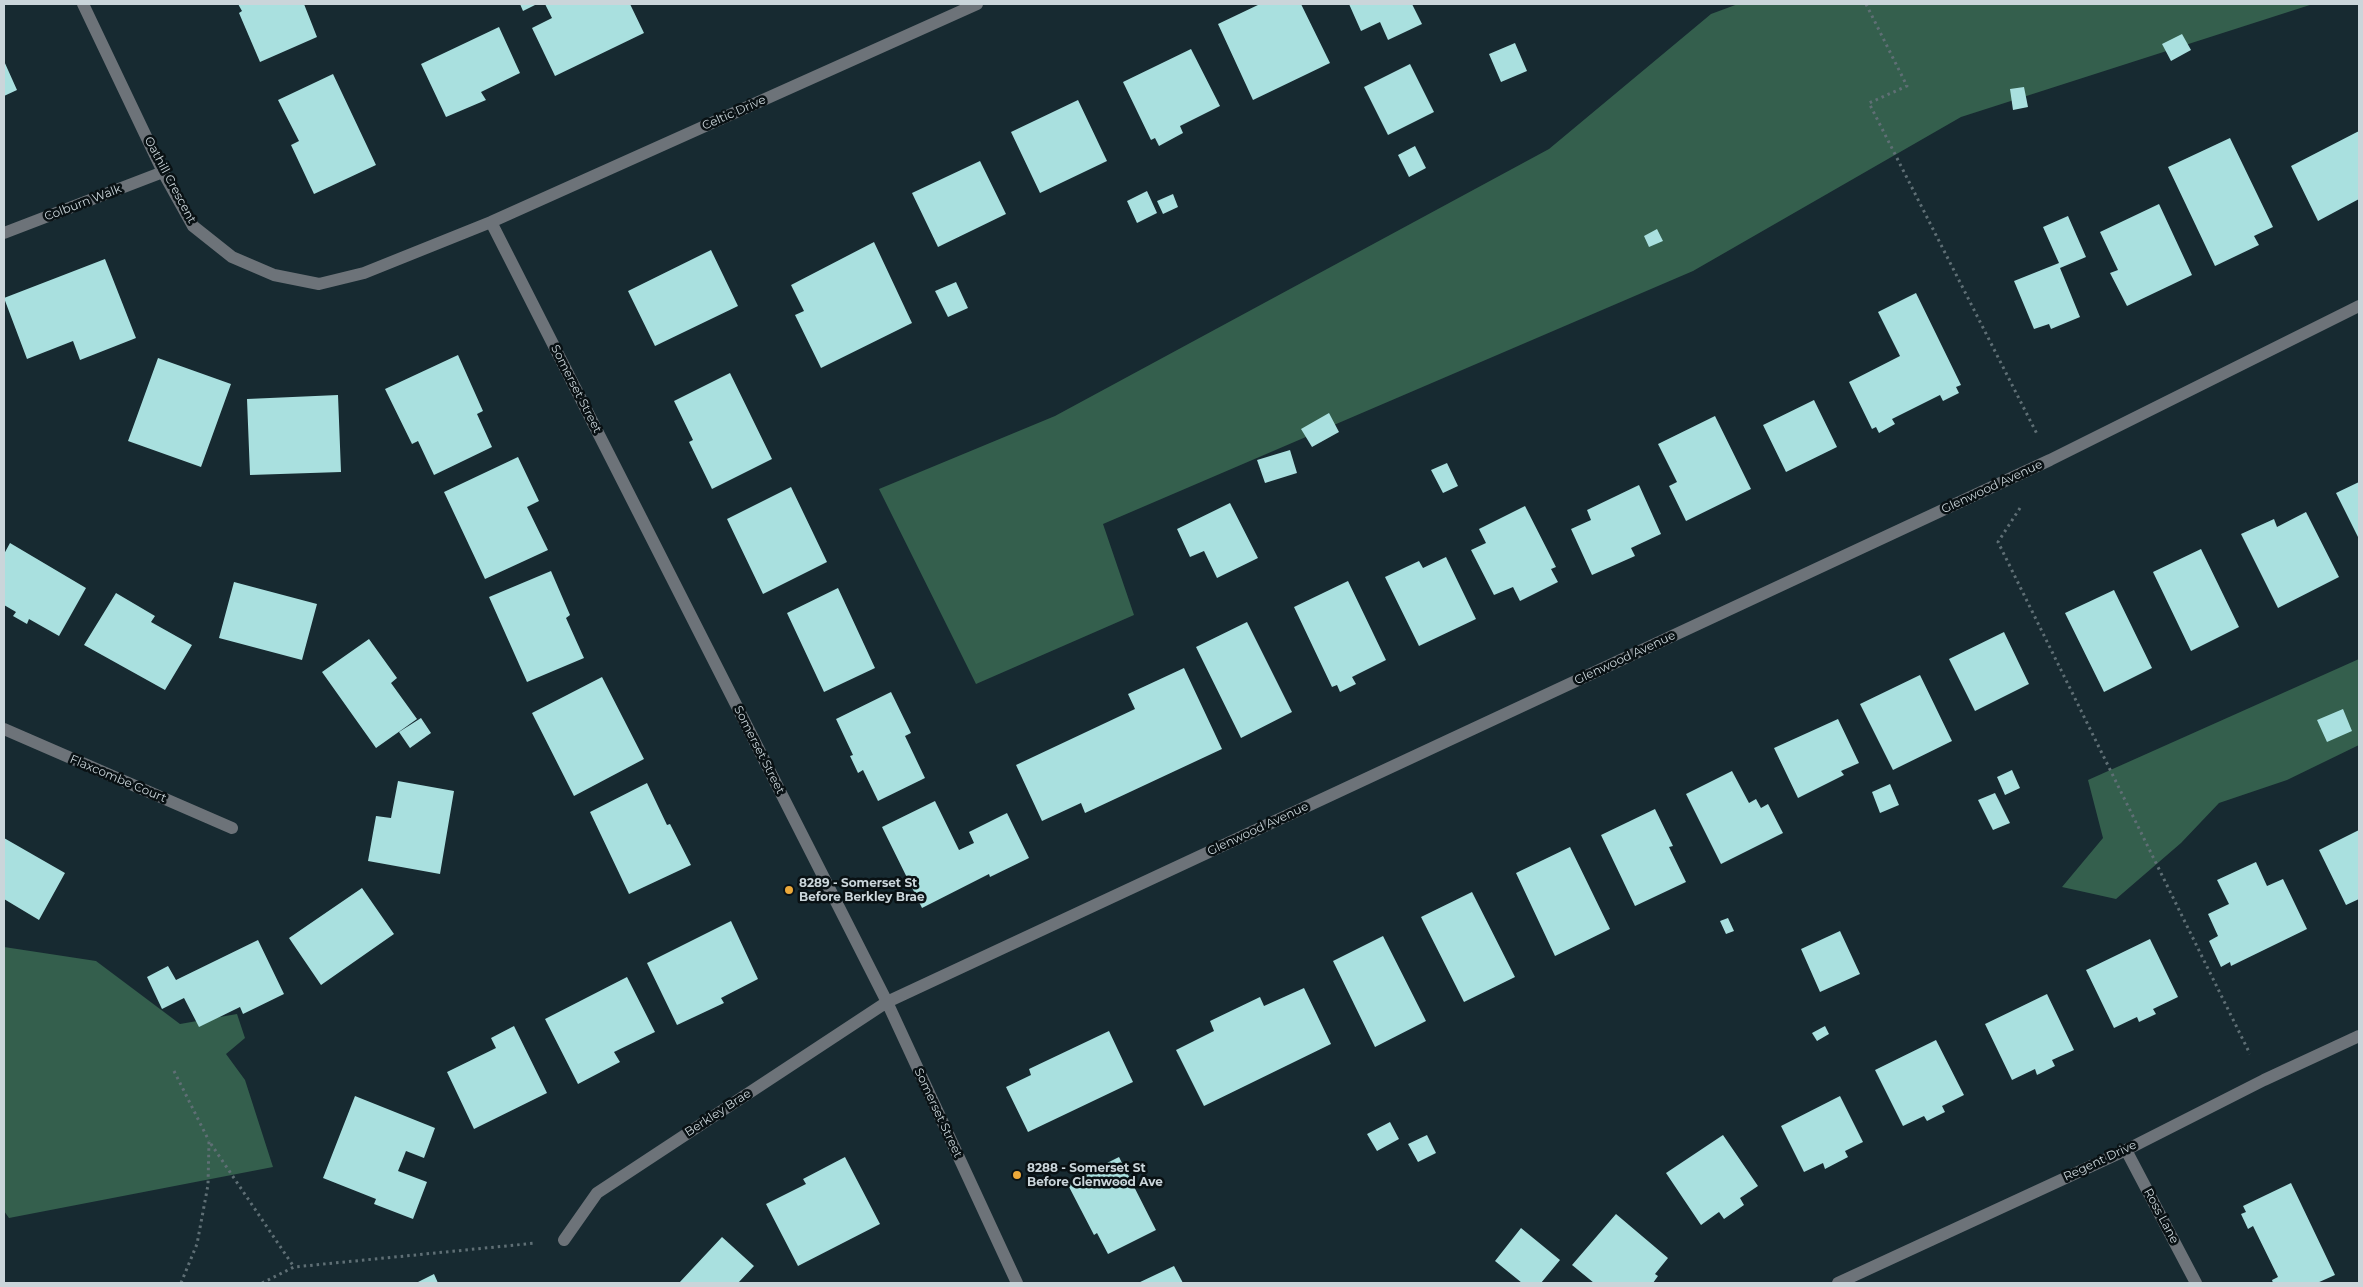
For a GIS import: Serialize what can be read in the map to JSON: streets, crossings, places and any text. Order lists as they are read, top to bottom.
{
  "streets": {
    "street": [
      "Celtic Drive",
      "Oathill Crescent",
      "Colburn Walk",
      "Somerset Street",
      "Glenwood Avenue",
      "Flaxcombe Court",
      "Berkley Brae",
      "Regent Drive",
      "Ross Lane"
    ]
  },
  "crossings": [
    ["Celtic Drive", "Oathill Crescent"],
    ["Celtic Drive", "Somerset Street"],
    ["Oathill Crescent", "Colburn Walk"],
    ["Oathill Crescent", "Somerset Street"],
    ["Somerset Street", "Glenwood Avenue"],
    ["Somerset Street", "Berkley Brae"],
    ["Glenwood Avenue", "Berkley Brae"],
    ["Regent Drive", "Ross Lane"]
  ],
  "places": ["8289 - Somerset St Before Berkley Brae", "8288 - Somerset St Before Glenwood Ave"]
}
